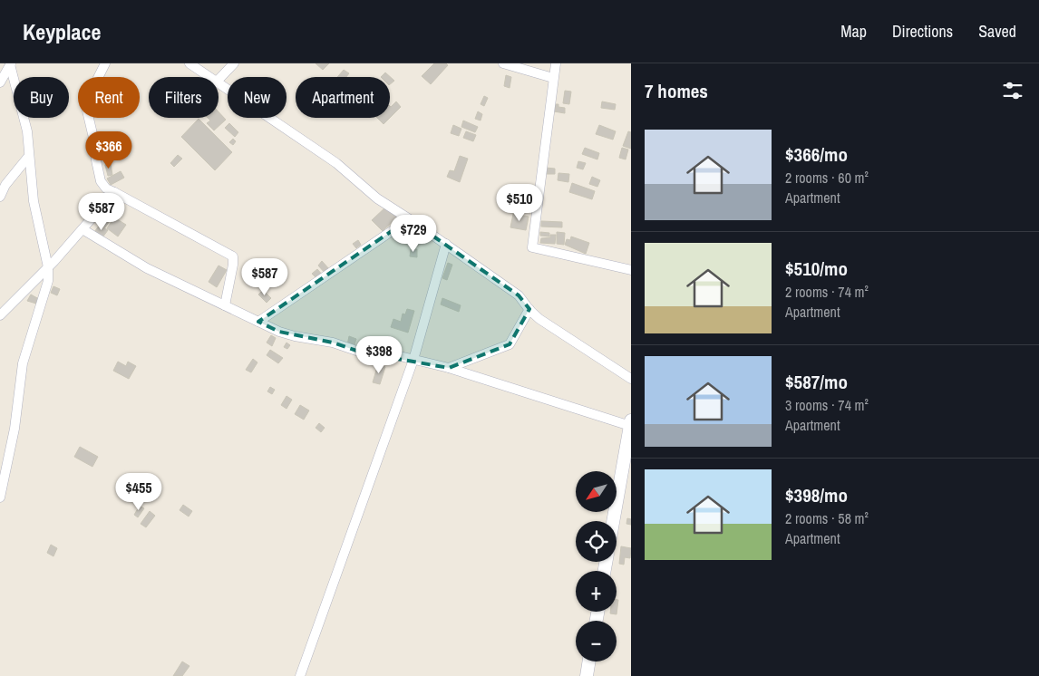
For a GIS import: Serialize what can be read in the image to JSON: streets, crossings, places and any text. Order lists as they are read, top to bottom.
{
  "north": "bottom left",
  "page": {
    "header": "Keyplace",
    "nav": ["Map", "Directions", "Saved"],
    "heading": "7 homes",
    "chip": [
      "Buy",
      "Rent",
      "Filters",
      "New",
      "Apartment"
    ],
    "list": [
      {
        "name": "$366/mo",
        "note": "2 rooms · 60 m² · Apartment"
      },
      {
        "name": "$510/mo",
        "note": "2 rooms · 74 m² · Apartment"
      },
      {
        "name": "$587/mo",
        "note": "3 rooms · 74 m² · Apartment"
      },
      {
        "name": "$398/mo",
        "note": "2 rooms · 58 m² · Apartment"
      }
    ],
    "price": [
      "$366",
      "$510",
      "$587",
      "$729",
      "$587",
      "$398",
      "$455"
    ],
    "map_buttons": ["+", "−"]
  }
}
